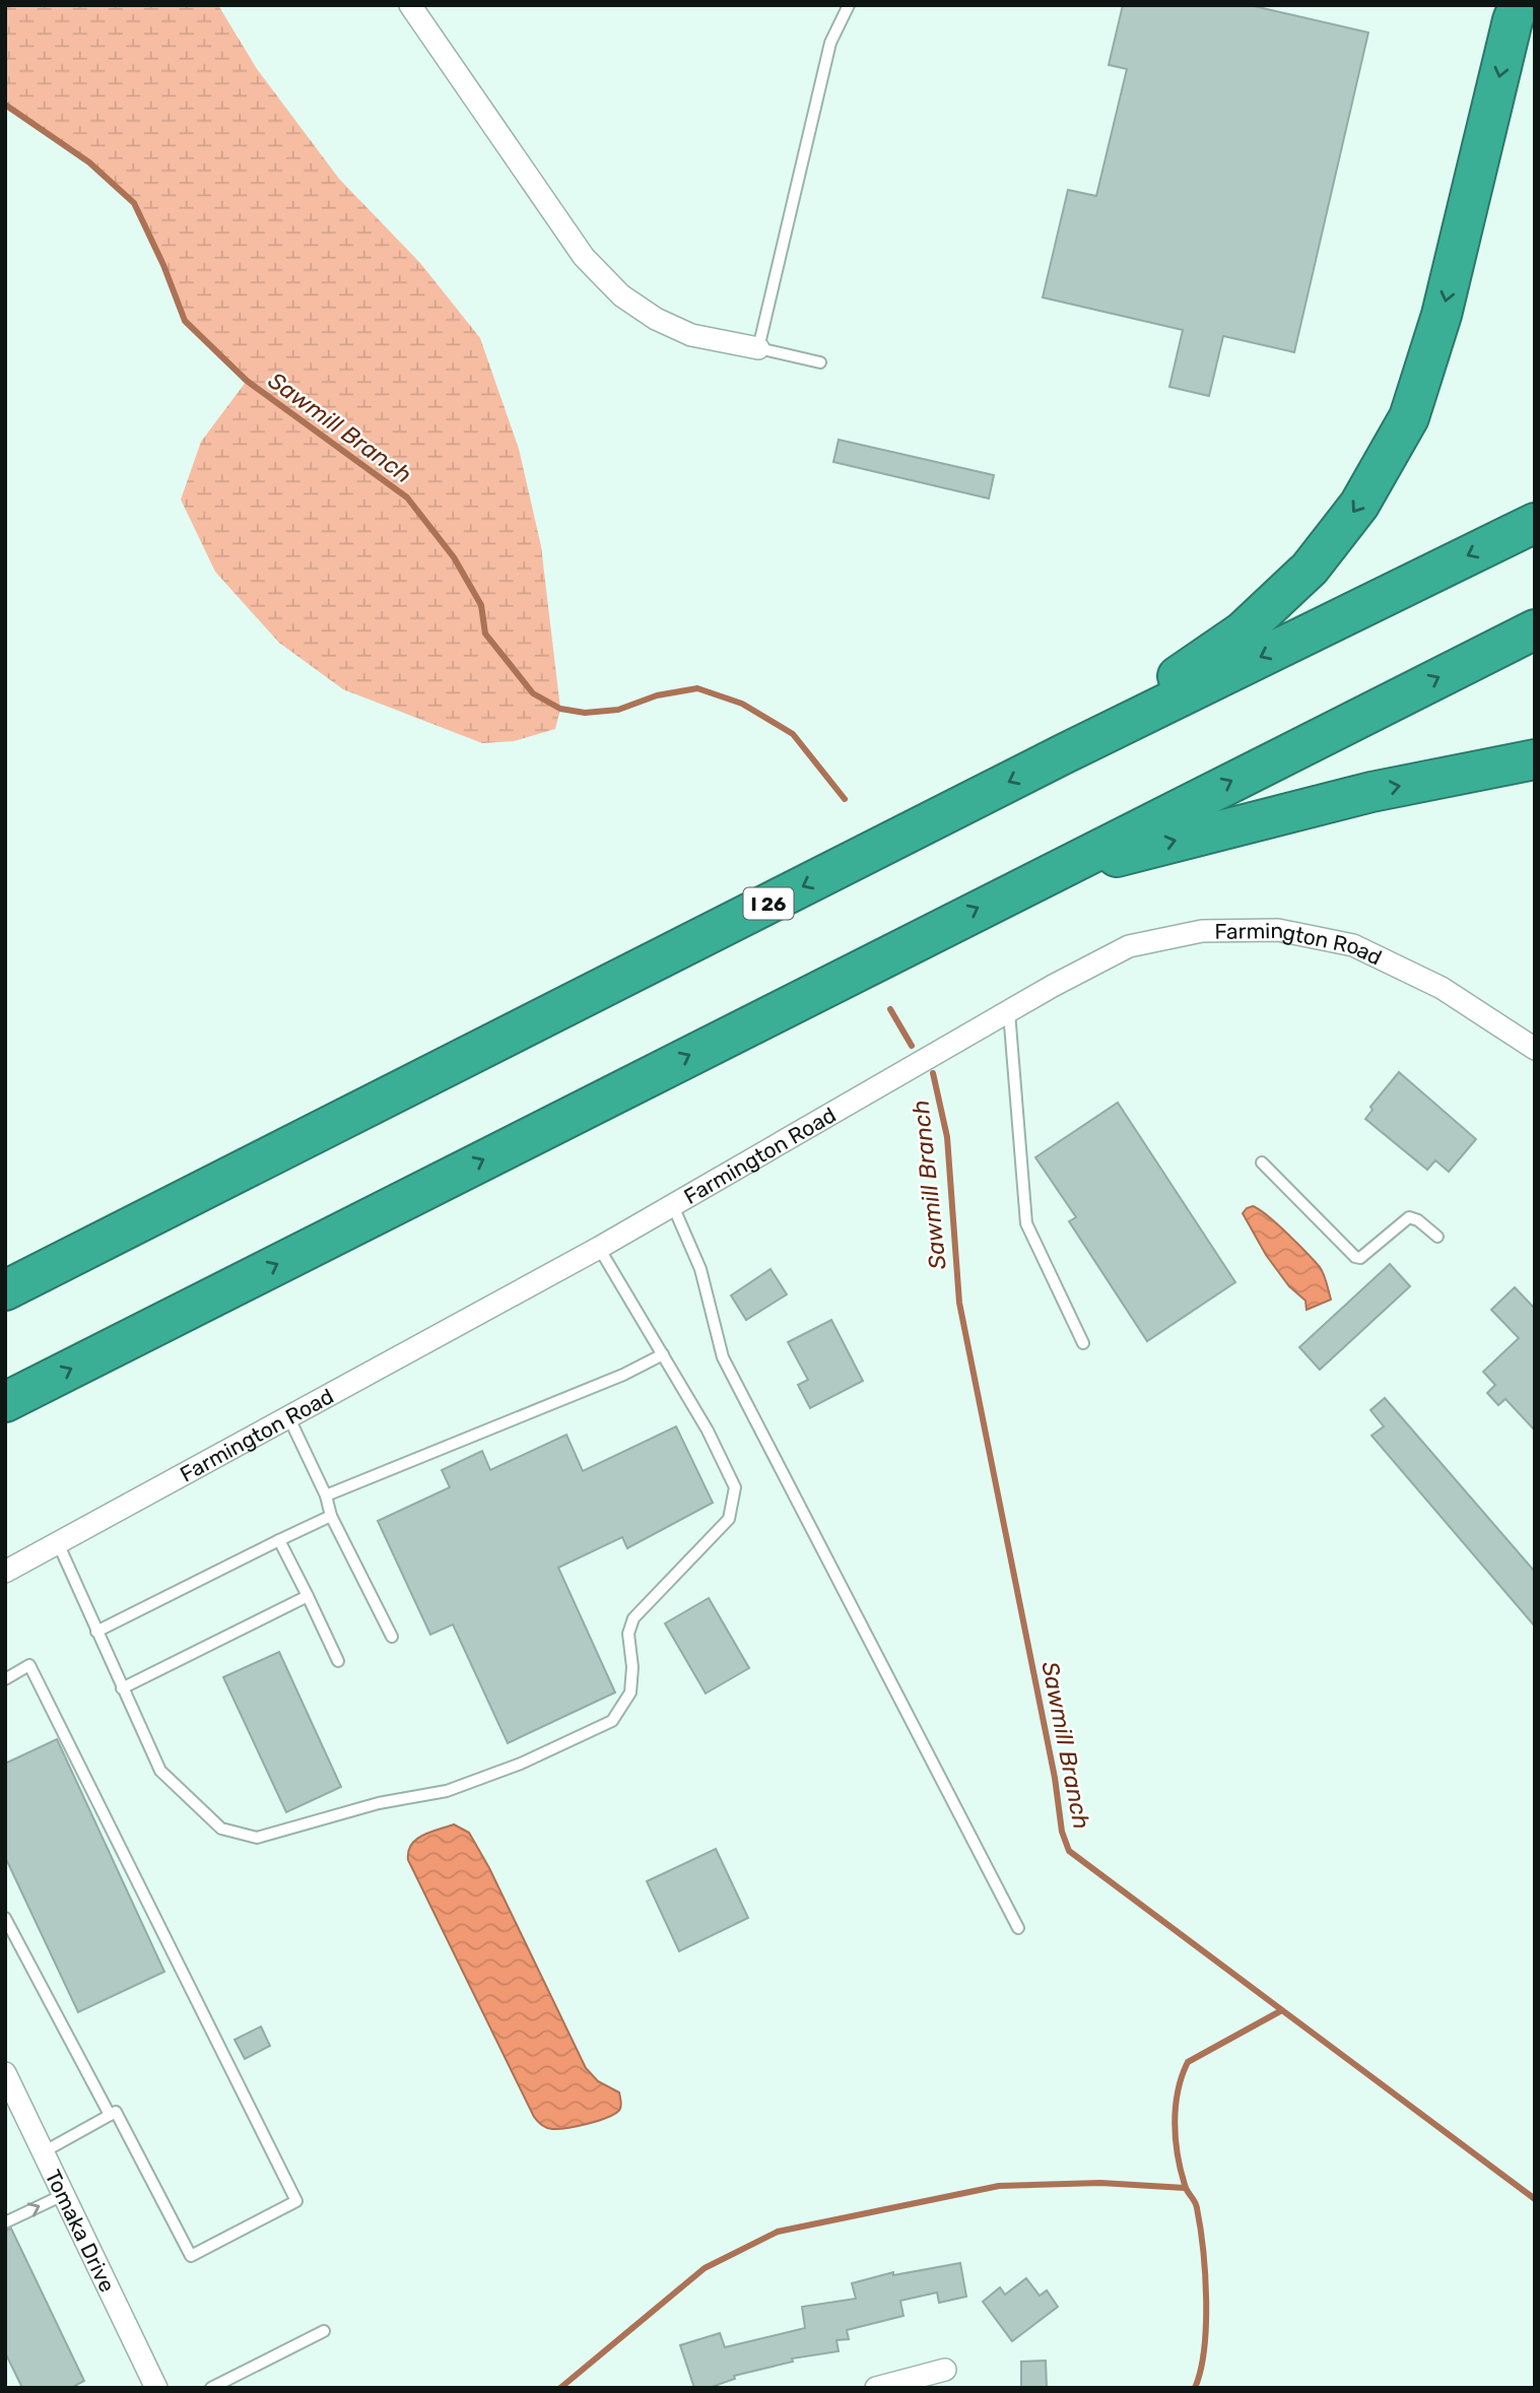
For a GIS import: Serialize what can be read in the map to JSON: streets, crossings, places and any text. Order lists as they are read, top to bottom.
{
  "streets": {
    "highway": ["I 26"],
    "street": ["Farmington Road", "Tomaka Drive"]
  },
  "water": ["Sawmill Branch"]
}
